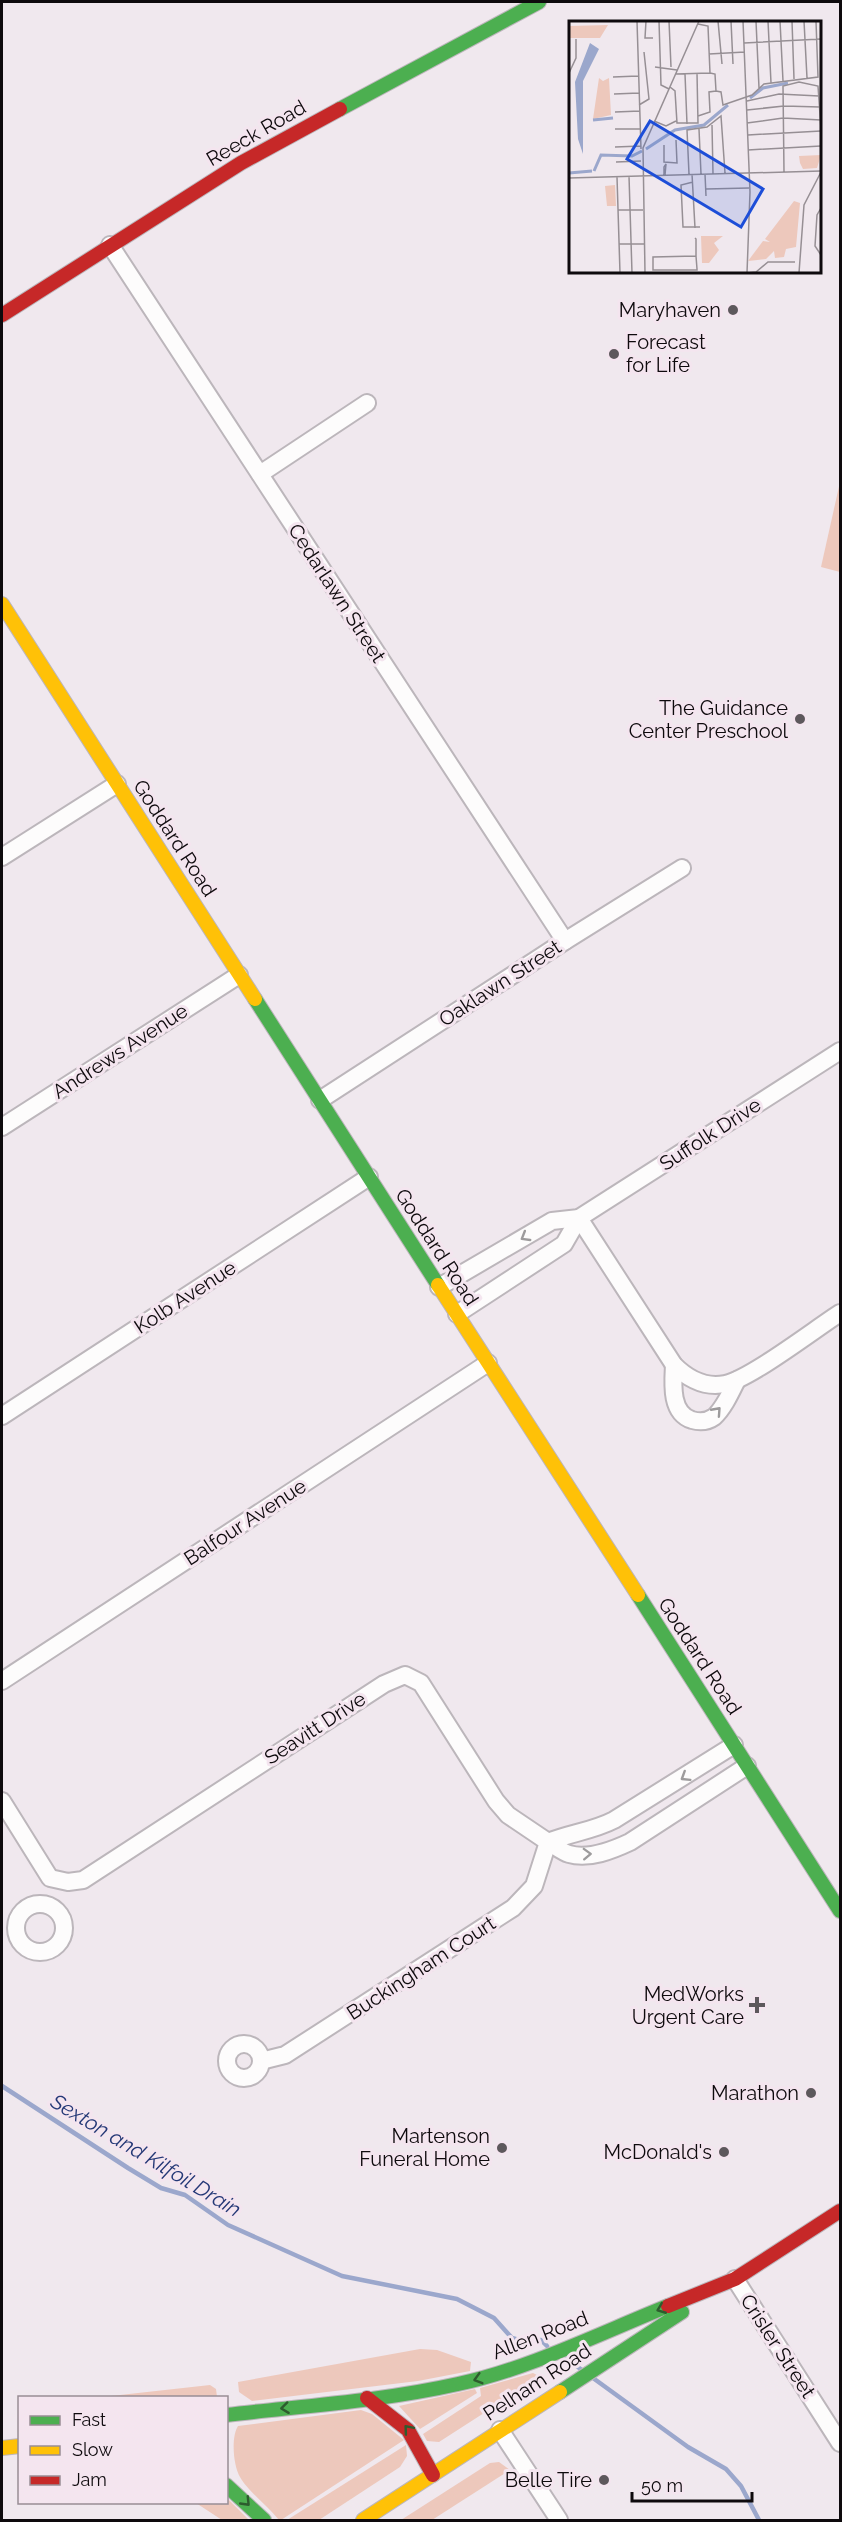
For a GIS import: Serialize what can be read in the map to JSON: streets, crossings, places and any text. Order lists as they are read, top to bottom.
{
  "streets": {
    "main road": [
      "Reeck Road",
      "Goddard Road",
      "Allen Road",
      "Pelham Road"
    ],
    "street": [
      "Cedarlawn Street",
      "Oaklawn Street",
      "Andrews Avenue",
      "Suffolk Drive",
      "Kolb Avenue",
      "Balfour Avenue",
      "Seavitt Drive",
      "Buckingham Court",
      "Crisler Street"
    ]
  },
  "crossings": [
    ["Reeck Road", "Cedarlawn Street"],
    ["Cedarlawn Street", "Oaklawn Street"],
    ["Goddard Road", "Oaklawn Street"],
    ["Goddard Road", "Andrews Avenue"],
    ["Goddard Road", "Suffolk Drive"],
    ["Goddard Road", "Kolb Avenue"],
    ["Goddard Road", "Balfour Avenue"],
    ["Seavitt Drive", "Buckingham Court"],
    ["Allen Road", "Crisler Street"],
    ["Allen Road", "Pelham Road"],
    ["Crisler Street", "Pelham Road"]
  ],
  "one_way": ["Allen Road"],
  "water": ["Sexton and Kilfoil Drain"],
  "places": {
    "other": [
      "Maryhaven",
      "Forecast for Life",
      "The Guidance Center Preschool",
      "Marathon",
      "Martenson Funeral Home",
      "McDonald's",
      "Belle Tire"
    ],
    "health": ["MedWorks Urgent Care"]
  },
  "legend": ["Fast", "Slow", "Jam"],
  "scale_bar": "50 m"
}
